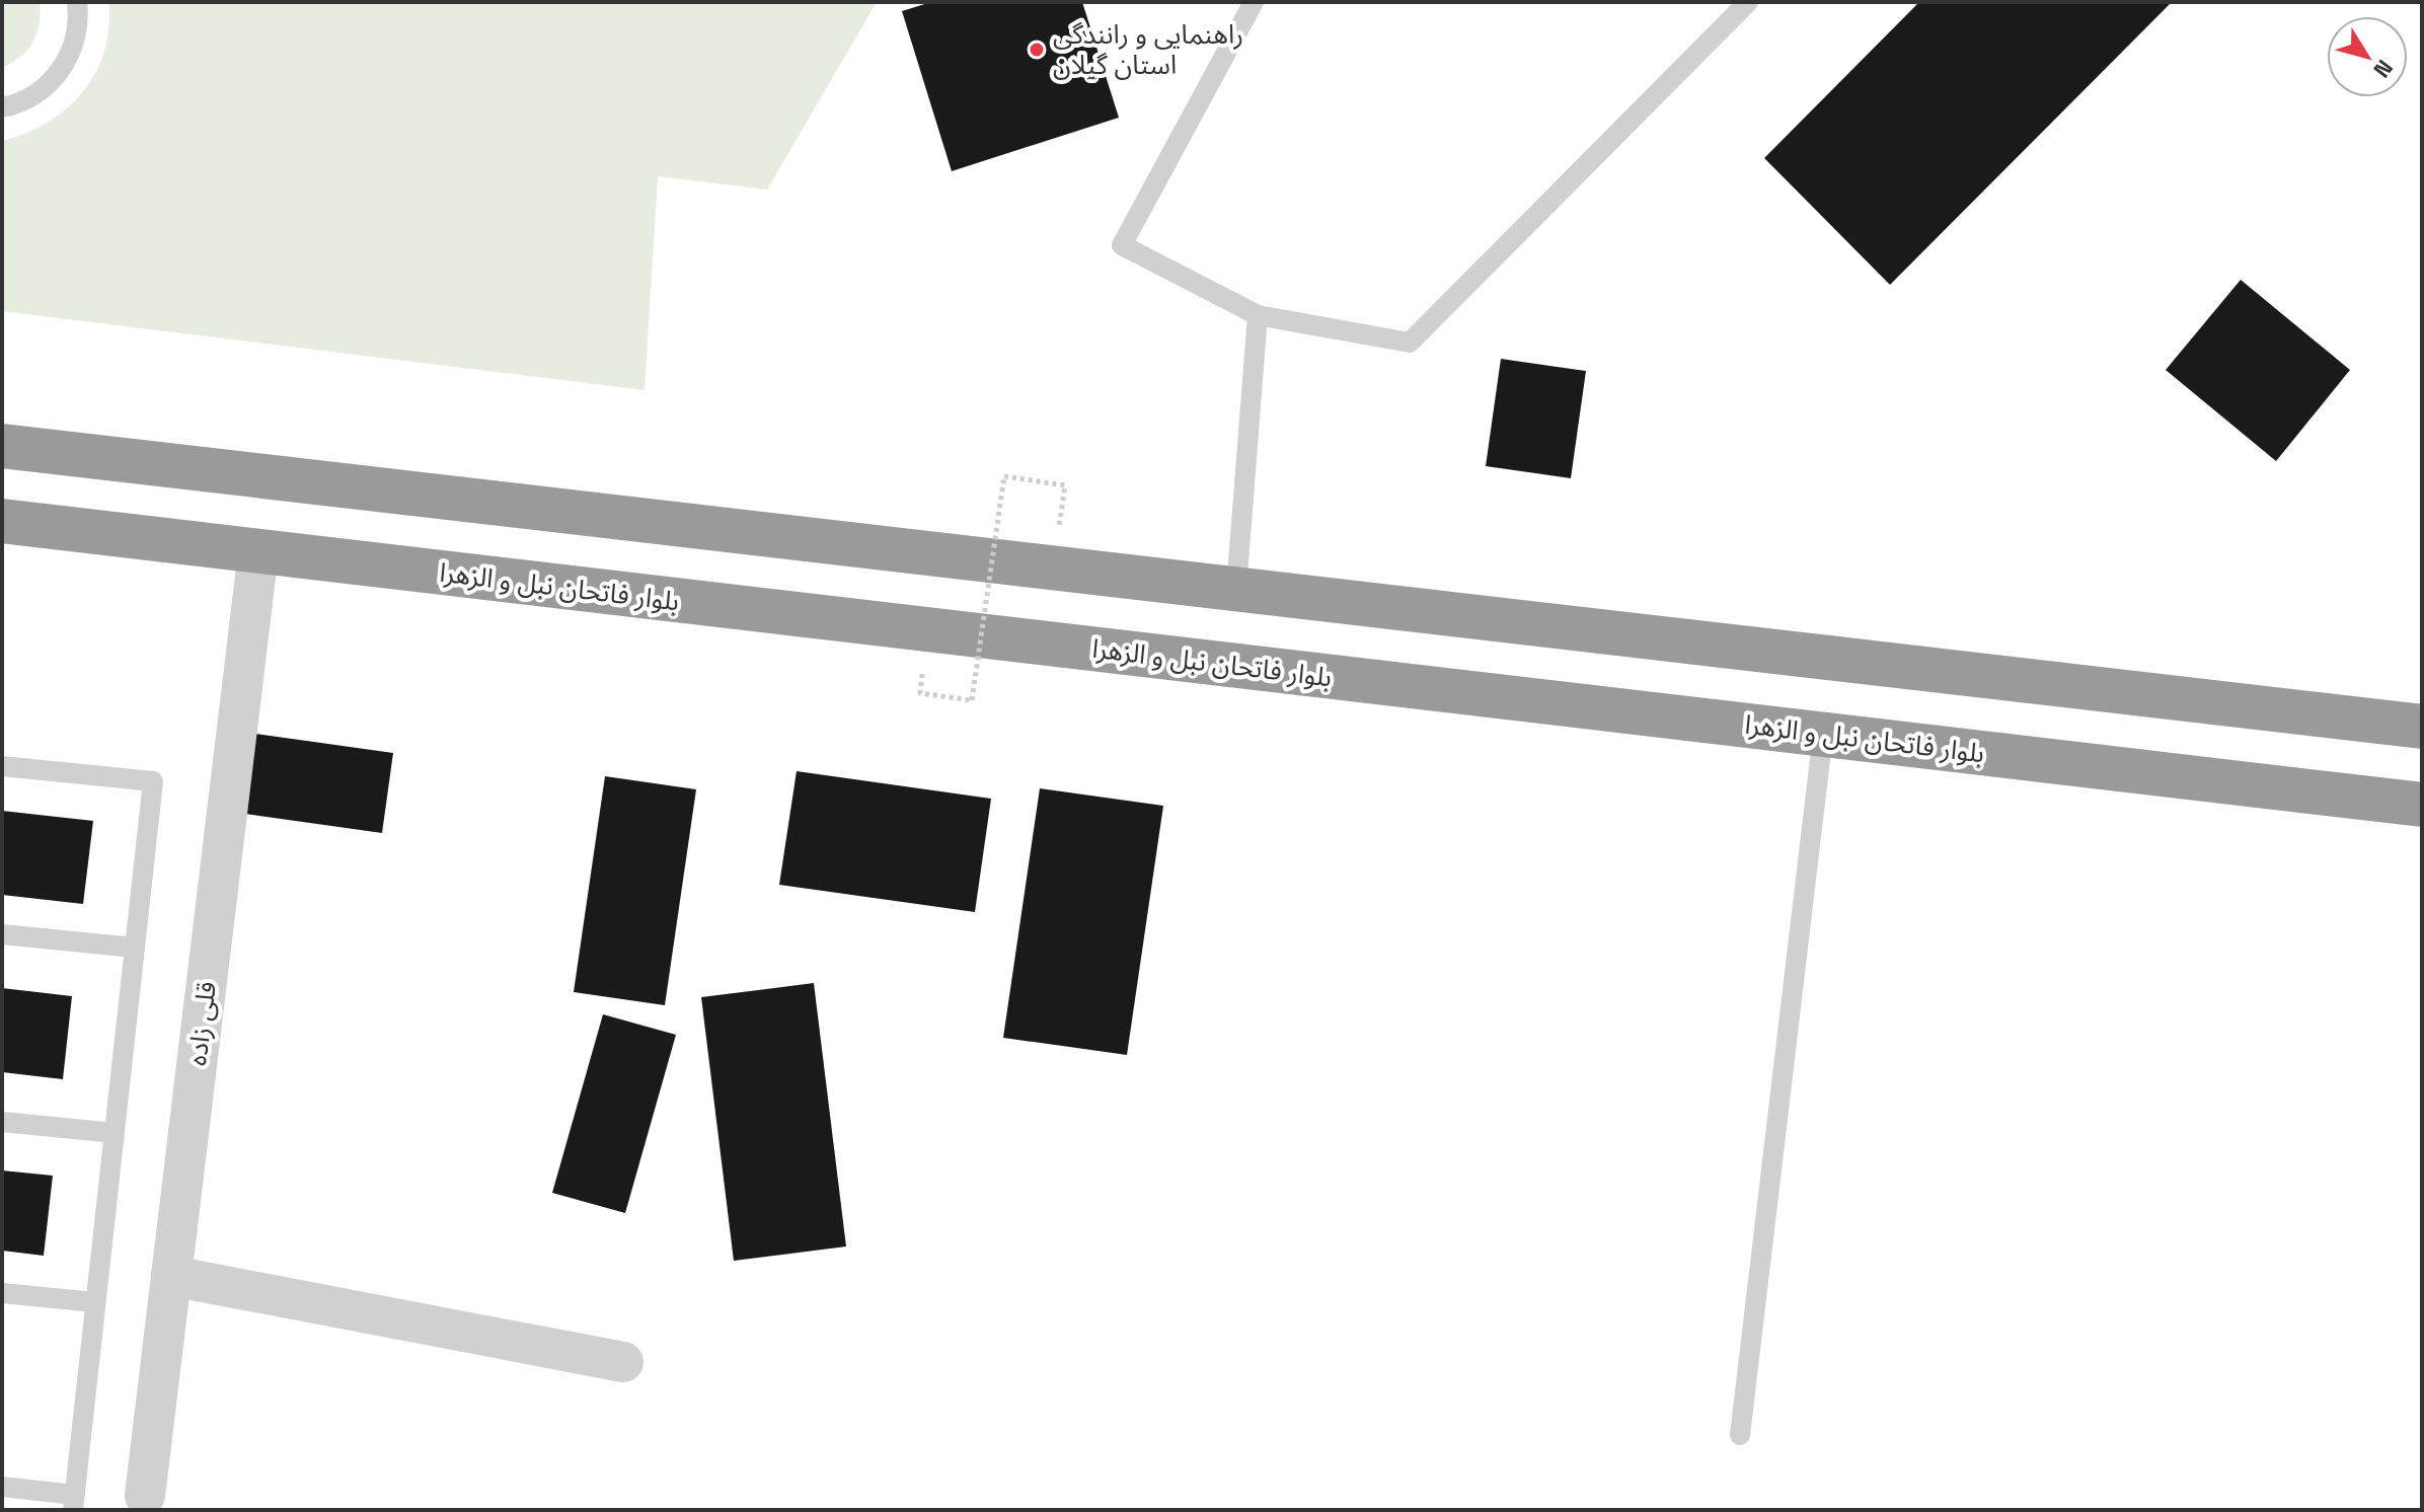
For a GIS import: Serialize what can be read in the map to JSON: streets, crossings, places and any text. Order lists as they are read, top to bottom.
{
  "streets": {
    "highway": ["بلوار فاتحان نبل و الزهرا"],
    "street": ["قلی زاده"]
  },
  "crossings": [
    ["بلوار فاتحان نبل و الزهرا", "قلی زاده"]
  ],
  "places": ["راهنمایی و رانندگی استان گیلان"],
  "north": "bottom right"
}
